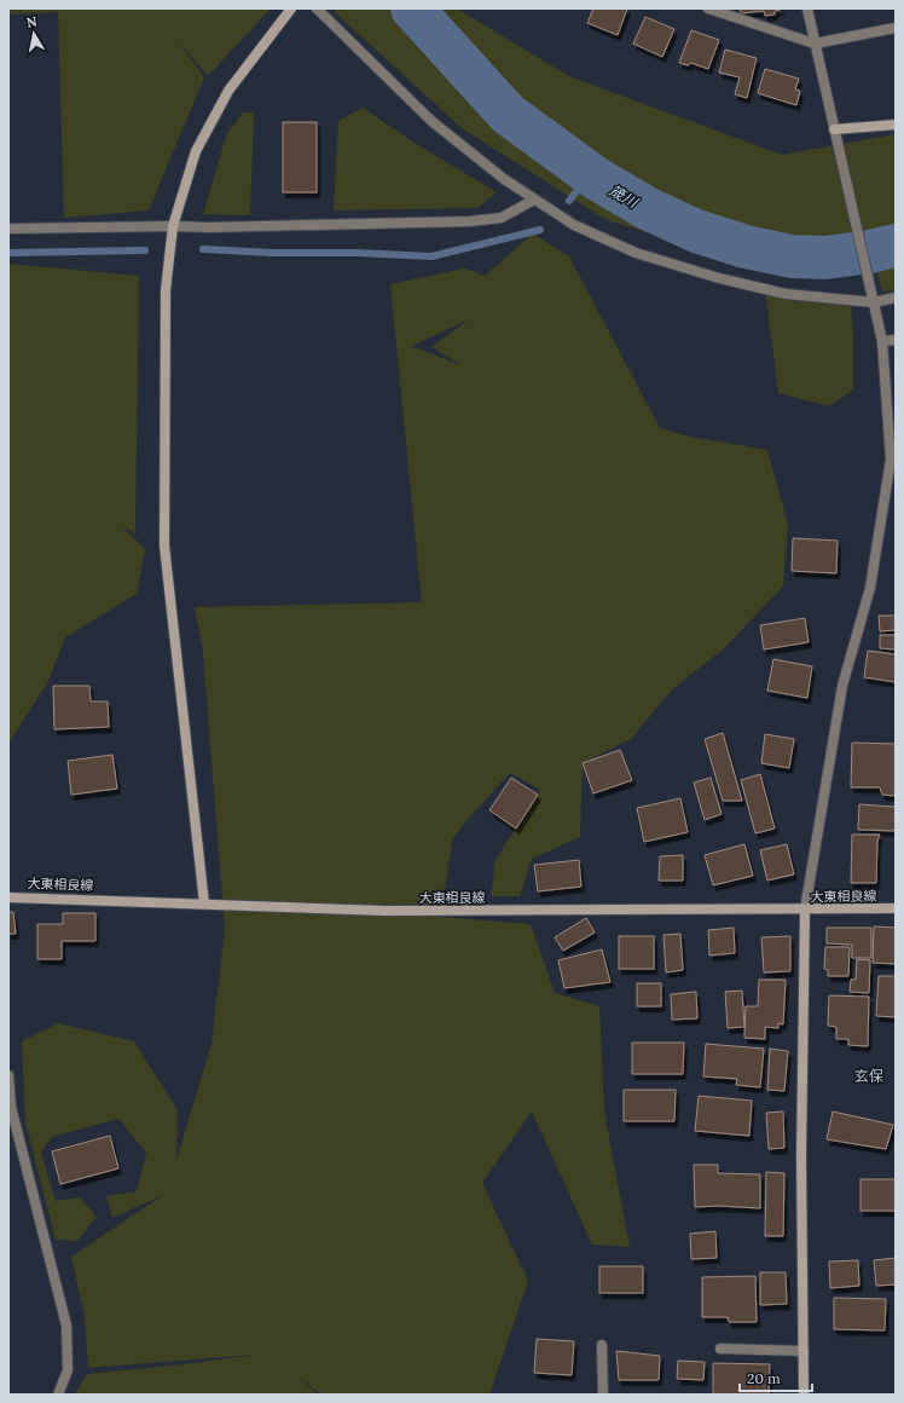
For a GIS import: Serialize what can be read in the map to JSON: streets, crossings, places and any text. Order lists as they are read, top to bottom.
{
  "streets": {
    "street": ["大東相良線"]
  },
  "districts": ["玄保"],
  "water": ["筬川"],
  "scale_bar": "20 m",
  "north": "top"
}
